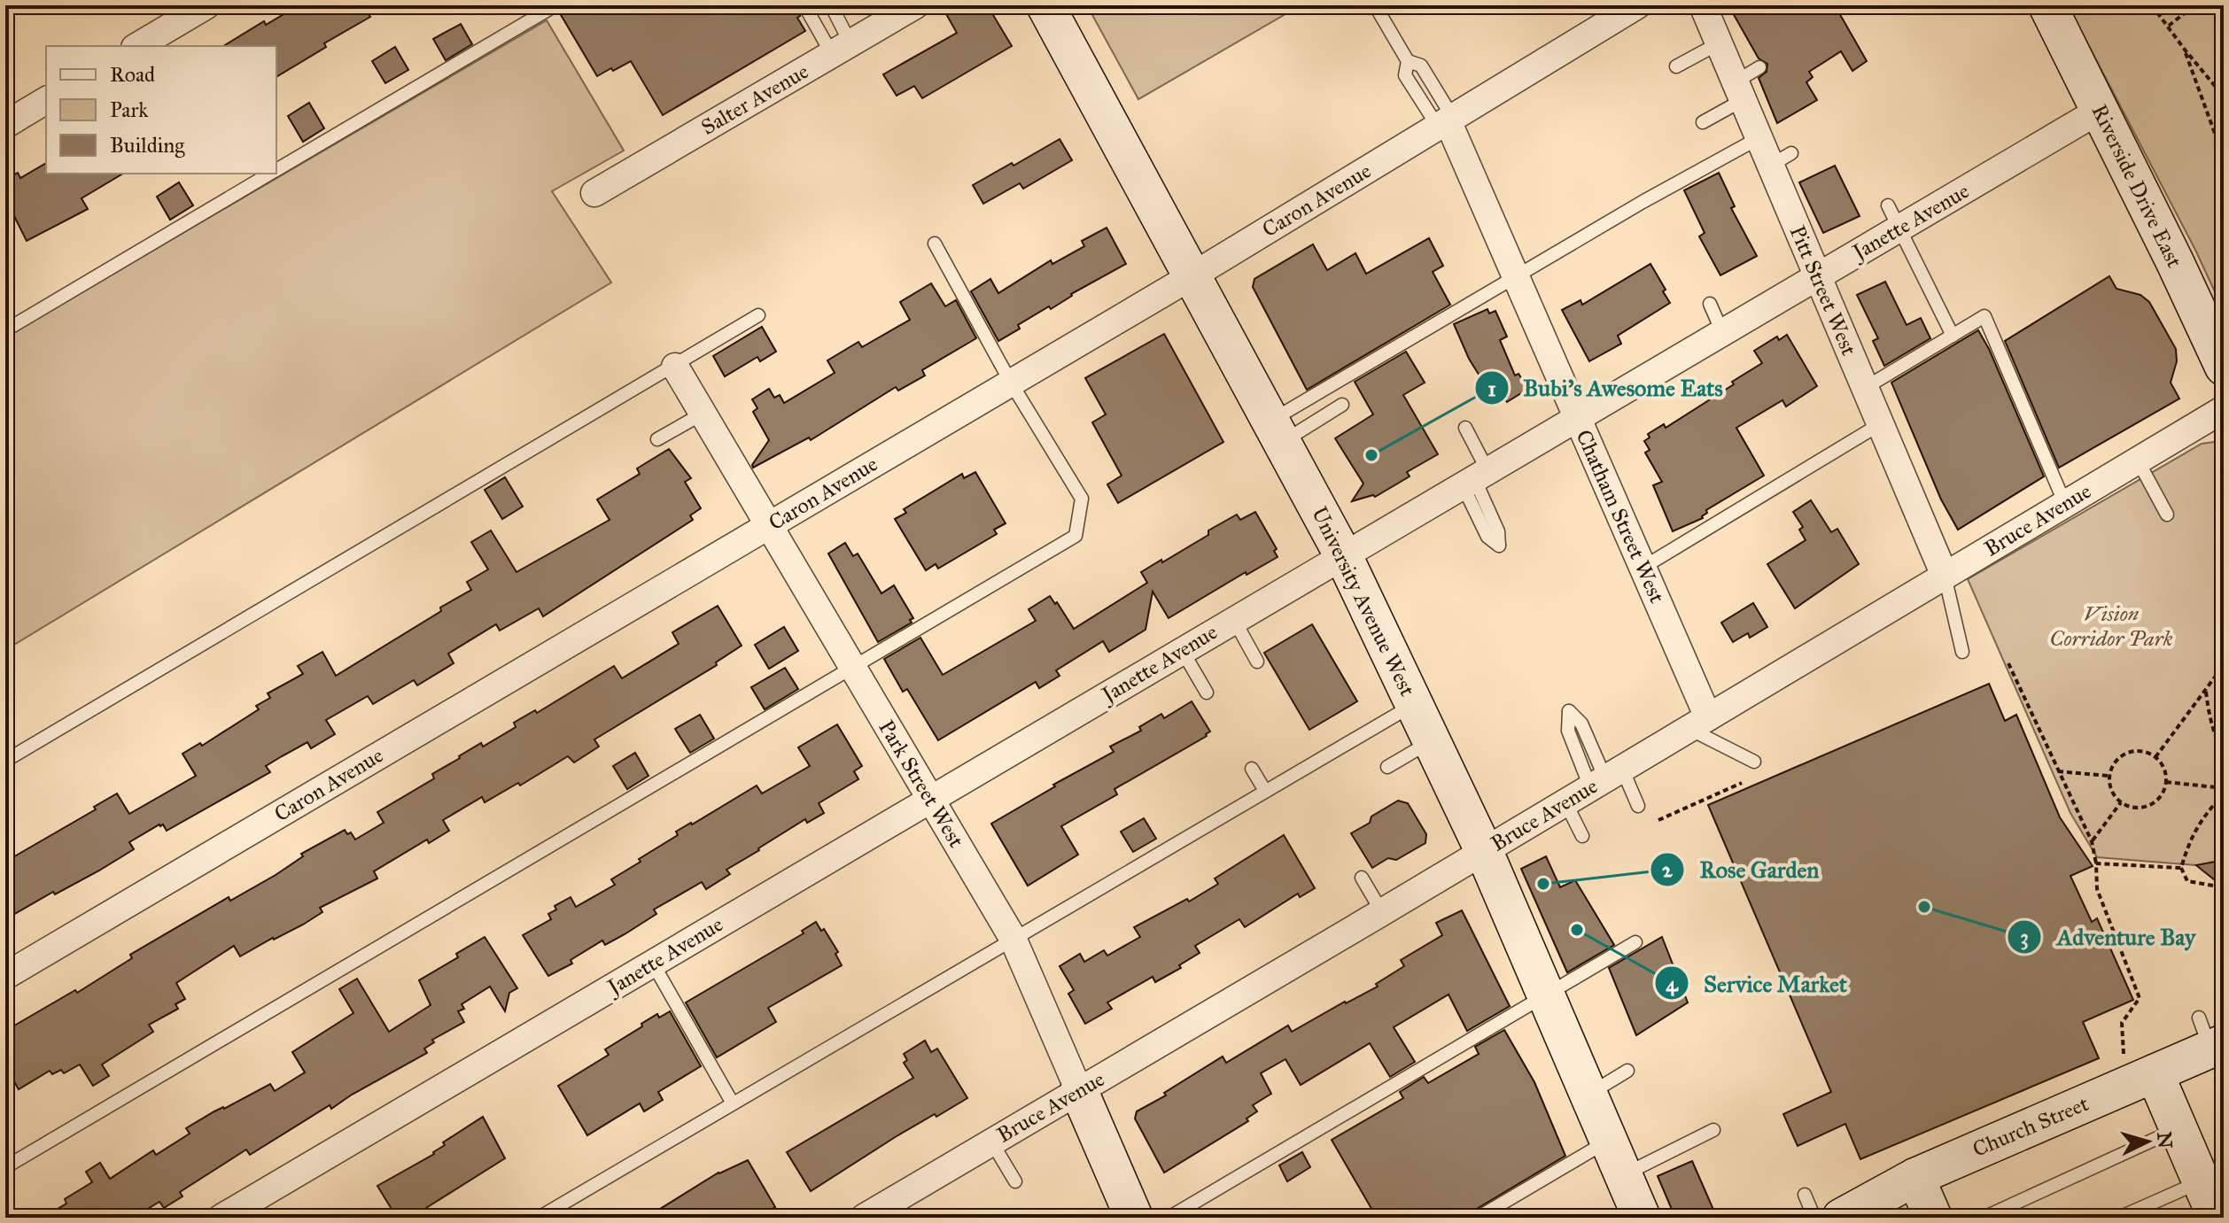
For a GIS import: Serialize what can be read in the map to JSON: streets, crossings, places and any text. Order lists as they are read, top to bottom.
{
  "streets": {
    "main road": [
      "Riverside Drive East",
      "University Avenue West",
      "Park Street West",
      "Church Street"
    ],
    "street": [
      "Salter Avenue",
      "Caron Avenue",
      "Janette Avenue",
      "Pitt Street West",
      "Chatham Street West",
      "Bruce Avenue"
    ]
  },
  "crossings": [
    ["Riverside Drive East", "Janette Avenue"],
    ["Caron Avenue", "Chatham Street West"],
    ["Caron Avenue", "University Avenue West"],
    ["Caron Avenue", "Park Street West"],
    ["Janette Avenue", "Pitt Street West"],
    ["Janette Avenue", "Chatham Street West"],
    ["Janette Avenue", "University Avenue West"],
    ["Janette Avenue", "Park Street West"],
    ["Pitt Street West", "Bruce Avenue"],
    ["Chatham Street West", "Bruce Avenue"],
    ["Bruce Avenue", "University Avenue West"],
    ["Bruce Avenue", "Park Street West"]
  ],
  "parks": ["Vision Corridor Park"],
  "places": [
    "Bubi's Awesome Eats",
    "Rose Garden",
    "Adventure Bay",
    "Service Market"
  ],
  "legend": ["Road", "Park", "Building"],
  "north": "right"
}
